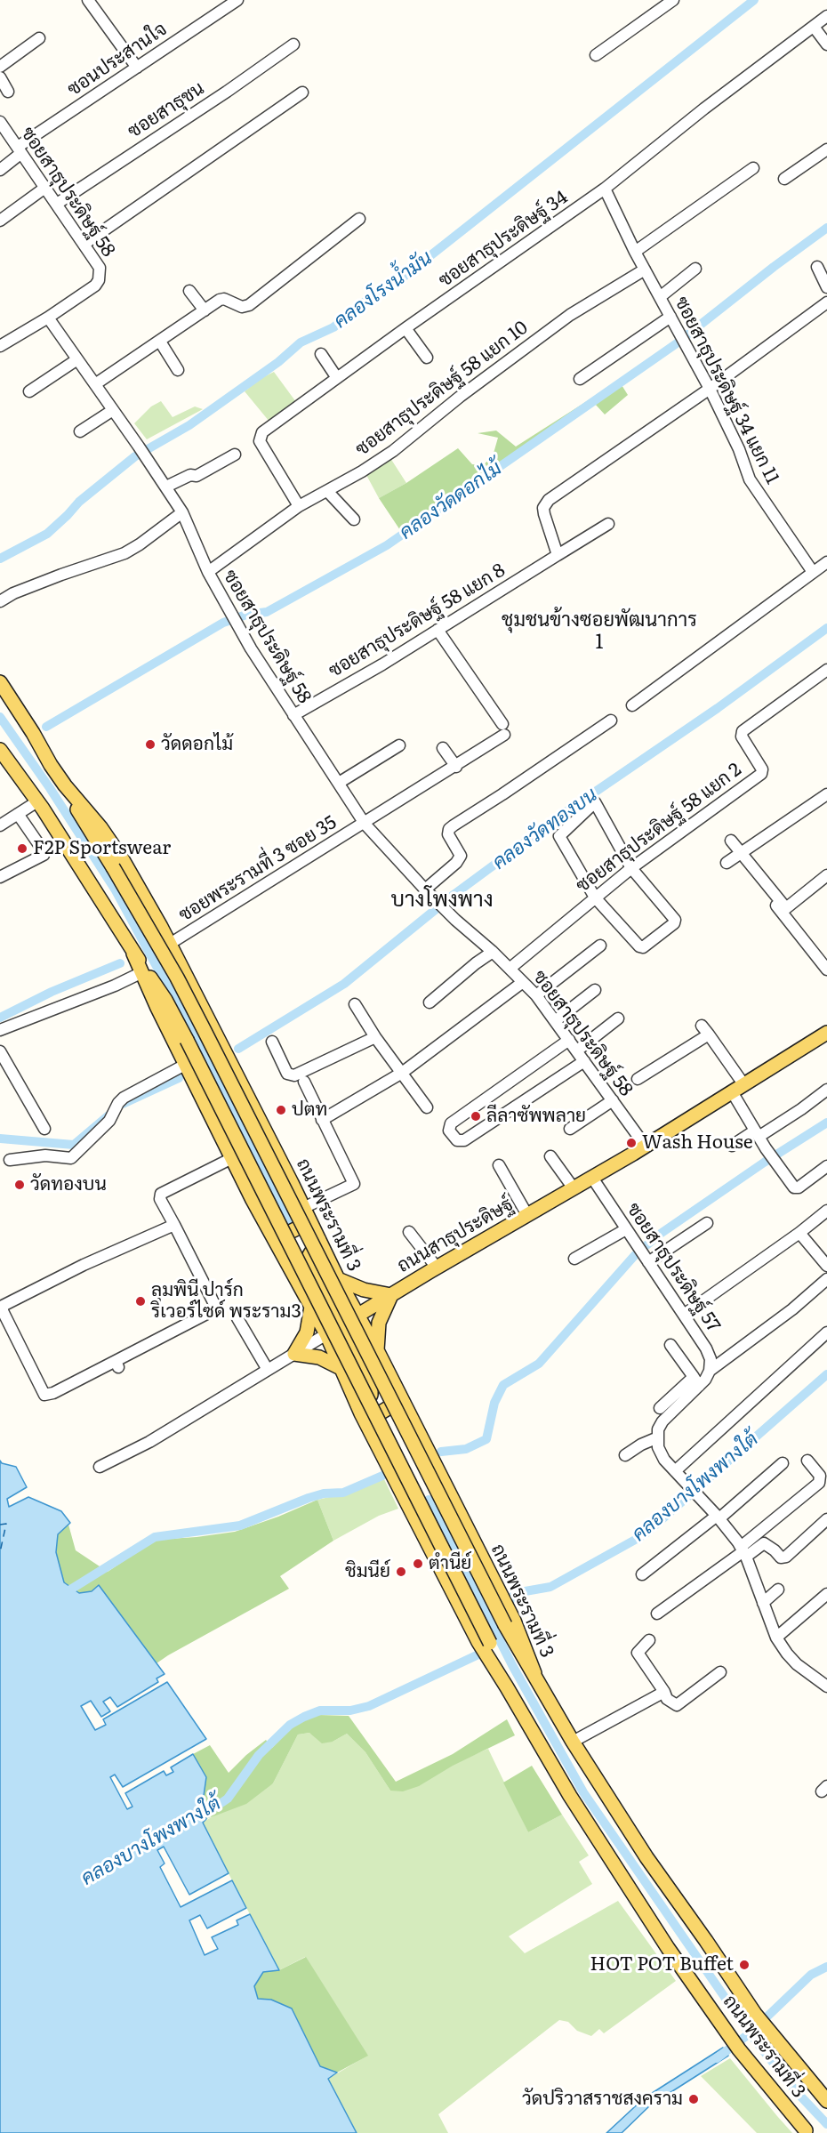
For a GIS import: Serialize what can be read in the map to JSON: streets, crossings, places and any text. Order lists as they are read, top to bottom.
{
  "streets": {
    "main road": ["ถนนพระรามที่ 3", "ถนนสาธุประดิษฐ์"],
    "street": [
      "ซอนประสานใจ",
      "ซอยสาธุชน",
      "ซอยสาธุประดิษฐ์ 58",
      "ซอยสาธุประดิษฐ์ 34",
      "ซอยสาธุประดิษฐ์ 58 แยก 10",
      "ซอยสาธุประดิษฐ์ 34 แยก 11",
      "ซอยสาธุประดิษฐ์ 58 แยก 8",
      "ซอยสาธุประดิษฐ์ 58 แยก 2",
      "ซอยพระรามที่ 3 ซอย 35",
      "ซอยสาธุประดิษฐ์ 57"
    ]
  },
  "crossings": [
    ["ซอนประสานใจ", "ซอยสาธุประดิษฐ์ 58"],
    ["ซอยสาธุชน", "ซอยสาธุประดิษฐ์ 58"],
    ["ซอยสาธุประดิษฐ์ 58", "ซอยสาธุประดิษฐ์ 58 แยก 10"],
    ["ซอยสาธุประดิษฐ์ 58", "ซอยสาธุประดิษฐ์ 58 แยก 8"],
    ["ซอยสาธุประดิษฐ์ 58", "ซอยสาธุประดิษฐ์ 58 แยก 2"],
    ["ซอยสาธุประดิษฐ์ 58", "ซอยพระรามที่ 3 ซอย 35"],
    ["ซอยสาธุประดิษฐ์ 58", "ถนนสาธุประดิษฐ์"],
    ["ซอยสาธุประดิษฐ์ 34", "ซอยสาธุประดิษฐ์ 58 แยก 10"],
    ["ซอยสาธุประดิษฐ์ 34", "ซอยสาธุประดิษฐ์ 34 แยก 11"],
    ["ซอยสาธุประดิษฐ์ 58 แยก 10", "ซอยสาธุประดิษฐ์ 34 แยก 11"],
    ["ซอยสาธุประดิษฐ์ 58 แยก 8", "ซอยพระรามที่ 3 ซอย 35"],
    ["ซอยพระรามที่ 3 ซอย 35", "ถนนพระรามที่ 3"],
    ["ถนนพระรามที่ 3", "ถนนสาธุประดิษฐ์"],
    ["ถนนสาธุประดิษฐ์", "ซอยสาธุประดิษฐ์ 57"]
  ],
  "districts": ["ชุมชนข้างซอยพัฒนาการ 1", "บางโพงพาง"],
  "water": [
    "คลองโรงน้ำมัน",
    "คลองวัดดอกไม้",
    "คลองวัดทองบน",
    "คลองบางโพงพางใต้"
  ],
  "places": [
    "วัดดอกไม้",
    "F2P Sportswear",
    "ปตท",
    "ลีลาซัพพลาย",
    "Wash House",
    "วัดทองบน",
    "ลุมพินี ปาร์ก ริเวอร์ไซด์ พระราม3",
    "ตำนีย์",
    "ชิมนีย์",
    "HOT POT Buffet",
    "วัดปริวาสราชสงคราม"
  ]
}
